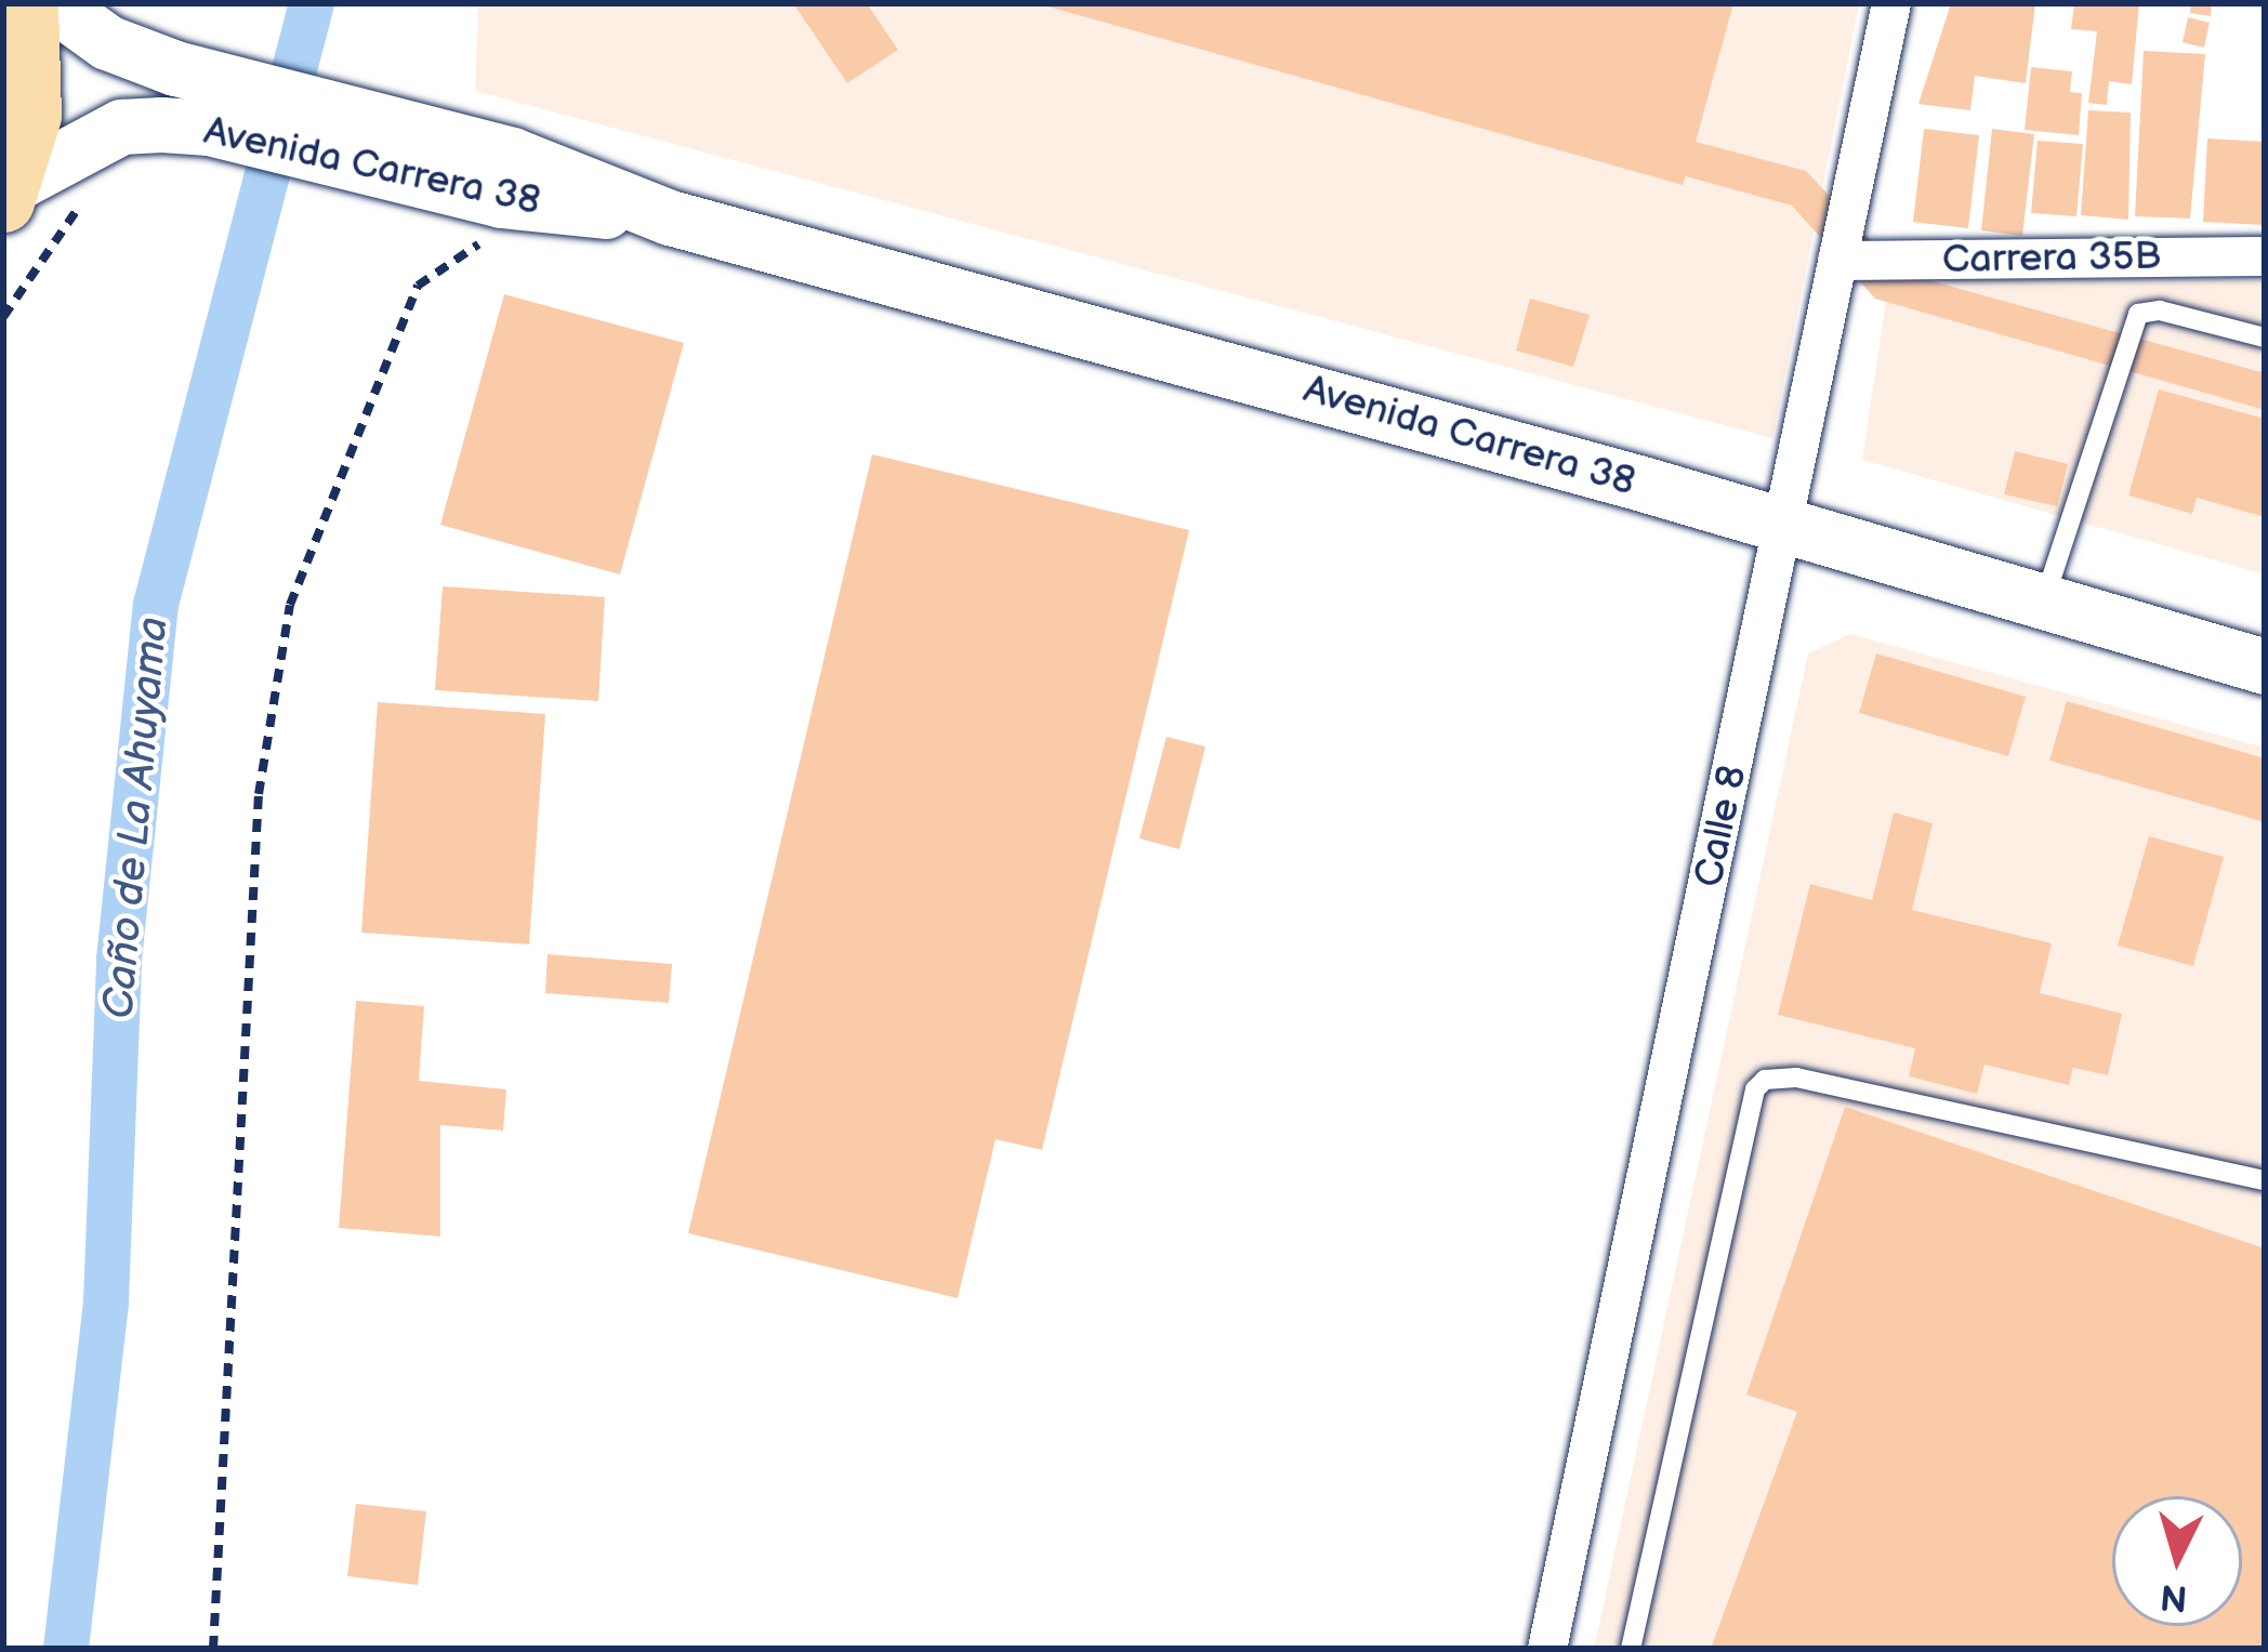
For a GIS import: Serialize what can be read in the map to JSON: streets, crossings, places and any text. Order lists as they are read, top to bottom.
{
  "streets": {
    "street": ["Avenida Carrera 38", "Carrera 35B", "Calle 8"]
  },
  "crossings": [
    ["Avenida Carrera 38", "Calle 8"],
    ["Carrera 35B", "Calle 8"]
  ],
  "water": ["Caño de La Ahuyama"],
  "north": "bottom"
}
